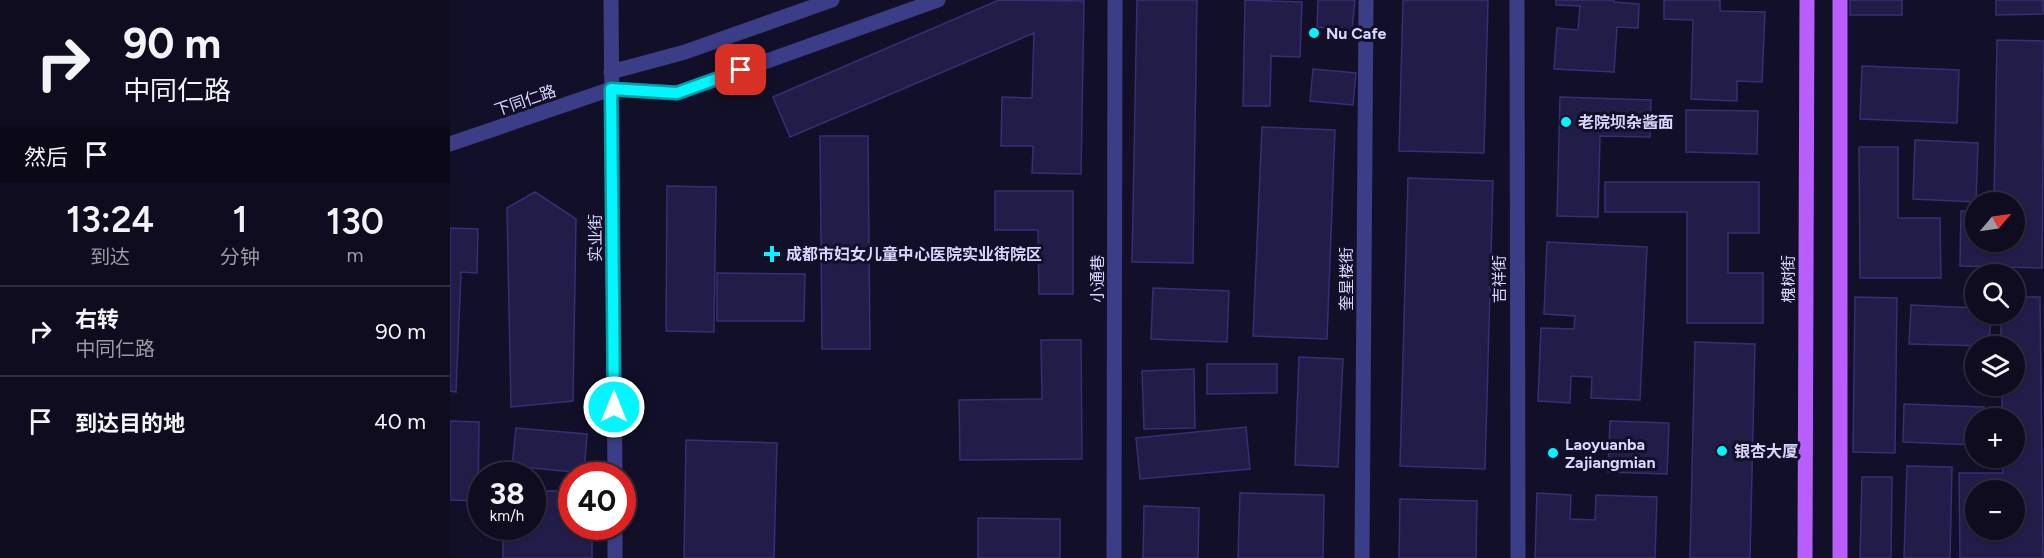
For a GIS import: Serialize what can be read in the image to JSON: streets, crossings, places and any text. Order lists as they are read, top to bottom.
{
  "streets": {
    "main road": ["槐树街"],
    "street": [
      "下同仁路",
      "实业街",
      "小通巷",
      "奎星楼街",
      "吉祥街"
    ]
  },
  "crossings": [
    ["下同仁路", "实业街"]
  ],
  "places": {
    "other": [
      "Nu Cafe",
      "老院坝杂酱面",
      "银杏大厦",
      "Laoyuanba Zajiangmian"
    ],
    "health": ["成都市妇女儿童中心医院实业街院区"]
  },
  "north": "top right",
  "page": {
    "turn": ["90 m", "中同仁路"],
    "then": "然后",
    "eta": [
      "13:24",
      "到达",
      "1",
      "分钟",
      "130",
      "m"
    ],
    "map_buttons": ["+", "−"],
    "list": [
      {
        "name": "右转",
        "note": "中同仁路",
        "value": "90 m"
      },
      {
        "name": "到达目的地",
        "value": "40 m"
      }
    ],
    "speed": "38 km/h",
    "limit": "40"
  }
}
